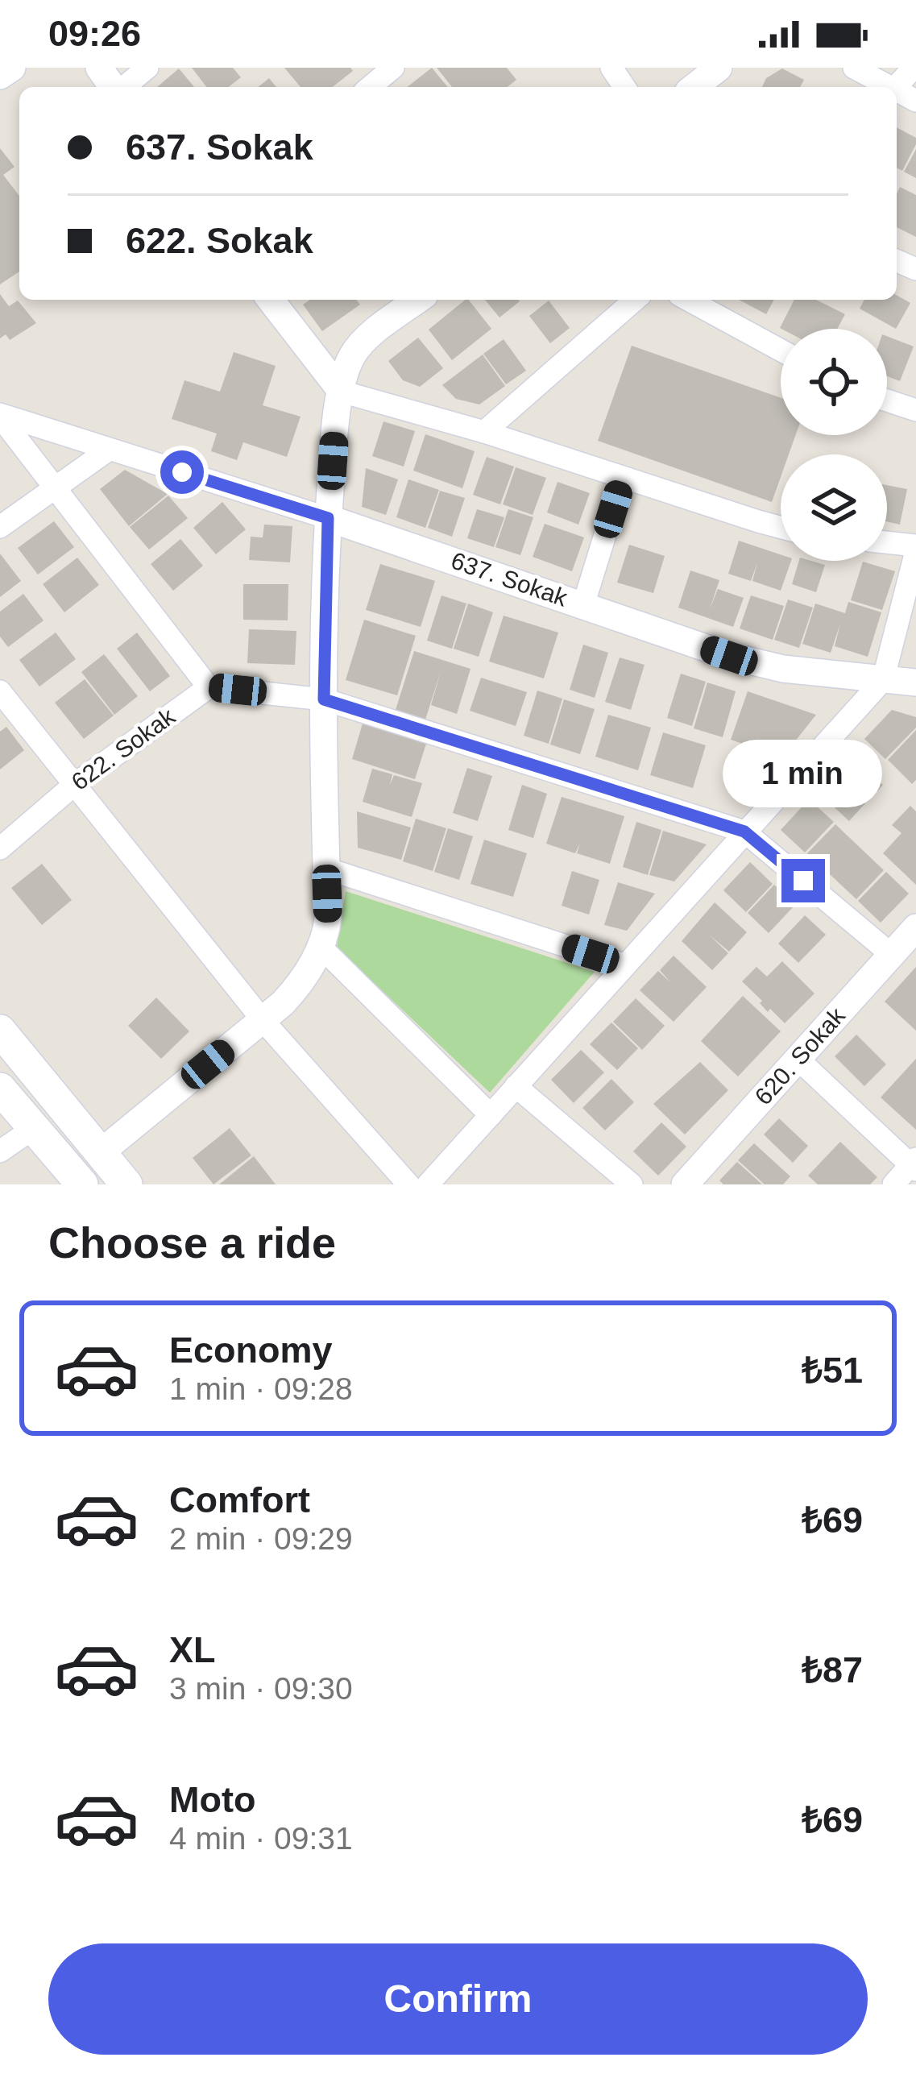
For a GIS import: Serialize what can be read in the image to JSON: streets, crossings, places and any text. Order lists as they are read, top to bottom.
{
  "streets": {
    "street": ["637. Sokak", "622. Sokak", "620. Sokak"]
  },
  "page": {
    "status": "09:26",
    "banner": ["637. Sokak", "622. Sokak"],
    "bubble": "1 min",
    "heading": "Choose a ride",
    "list": [
      {
        "name": "Economy",
        "note": "1 min · 09:28",
        "value": "₺51"
      },
      {
        "name": "Comfort",
        "note": "2 min · 09:29",
        "value": "₺69"
      },
      {
        "name": "XL",
        "note": "3 min · 09:30",
        "value": "₺87"
      },
      {
        "name": "Moto",
        "note": "4 min · 09:31",
        "value": "₺69"
      }
    ],
    "buttons": "Confirm"
  }
}
